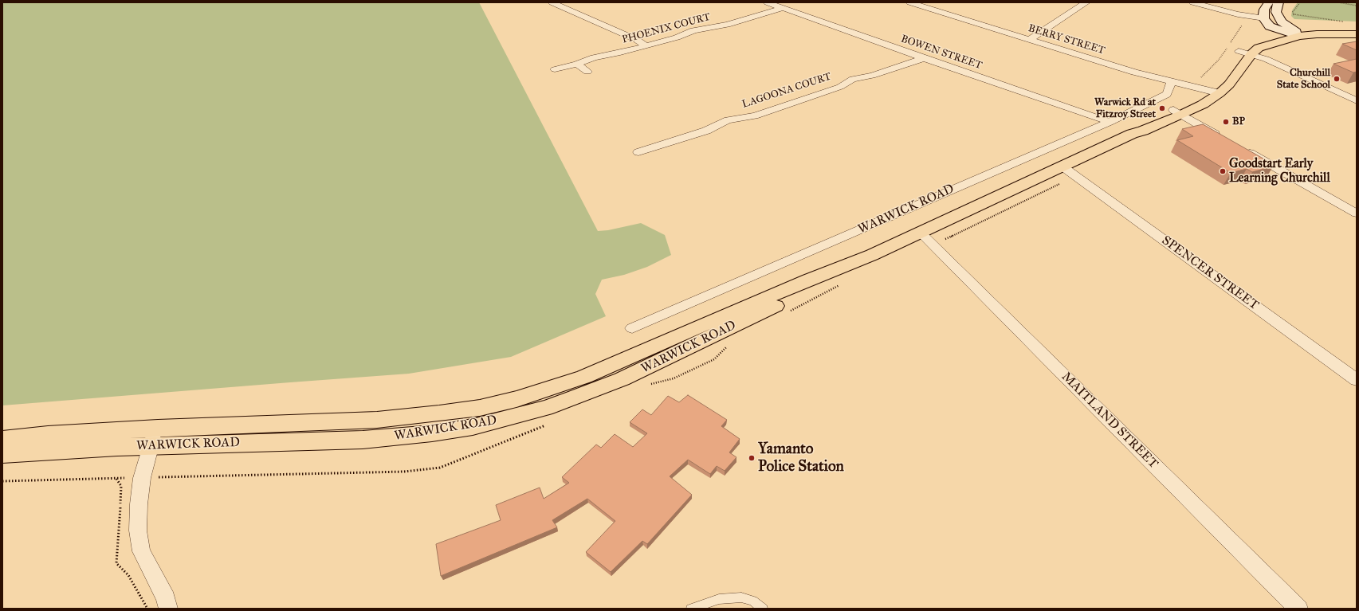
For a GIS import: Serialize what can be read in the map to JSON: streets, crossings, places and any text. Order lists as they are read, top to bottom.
{
  "streets": {
    "main road": ["WARWICK ROAD"],
    "street": [
      "PHOENIX COURT",
      "BERRY STREET",
      "BOWEN STREET",
      "LAGOONA COURT",
      "SPENCER STREET",
      "MAITLAND STREET"
    ]
  },
  "crossings": [
    ["PHOENIX COURT", "BOWEN STREET"],
    ["BERRY STREET", "WARWICK ROAD"],
    ["BOWEN STREET", "LAGOONA COURT"],
    ["BOWEN STREET", "WARWICK ROAD"],
    ["WARWICK ROAD", "SPENCER STREET"],
    ["WARWICK ROAD", "MAITLAND STREET"]
  ],
  "places": [
    "Churchill State School",
    "Warwick Rd at Fitzroy Street",
    "BP",
    "Goodstart Early Learning Churchill",
    "Yamanto Police Station"
  ]
}
